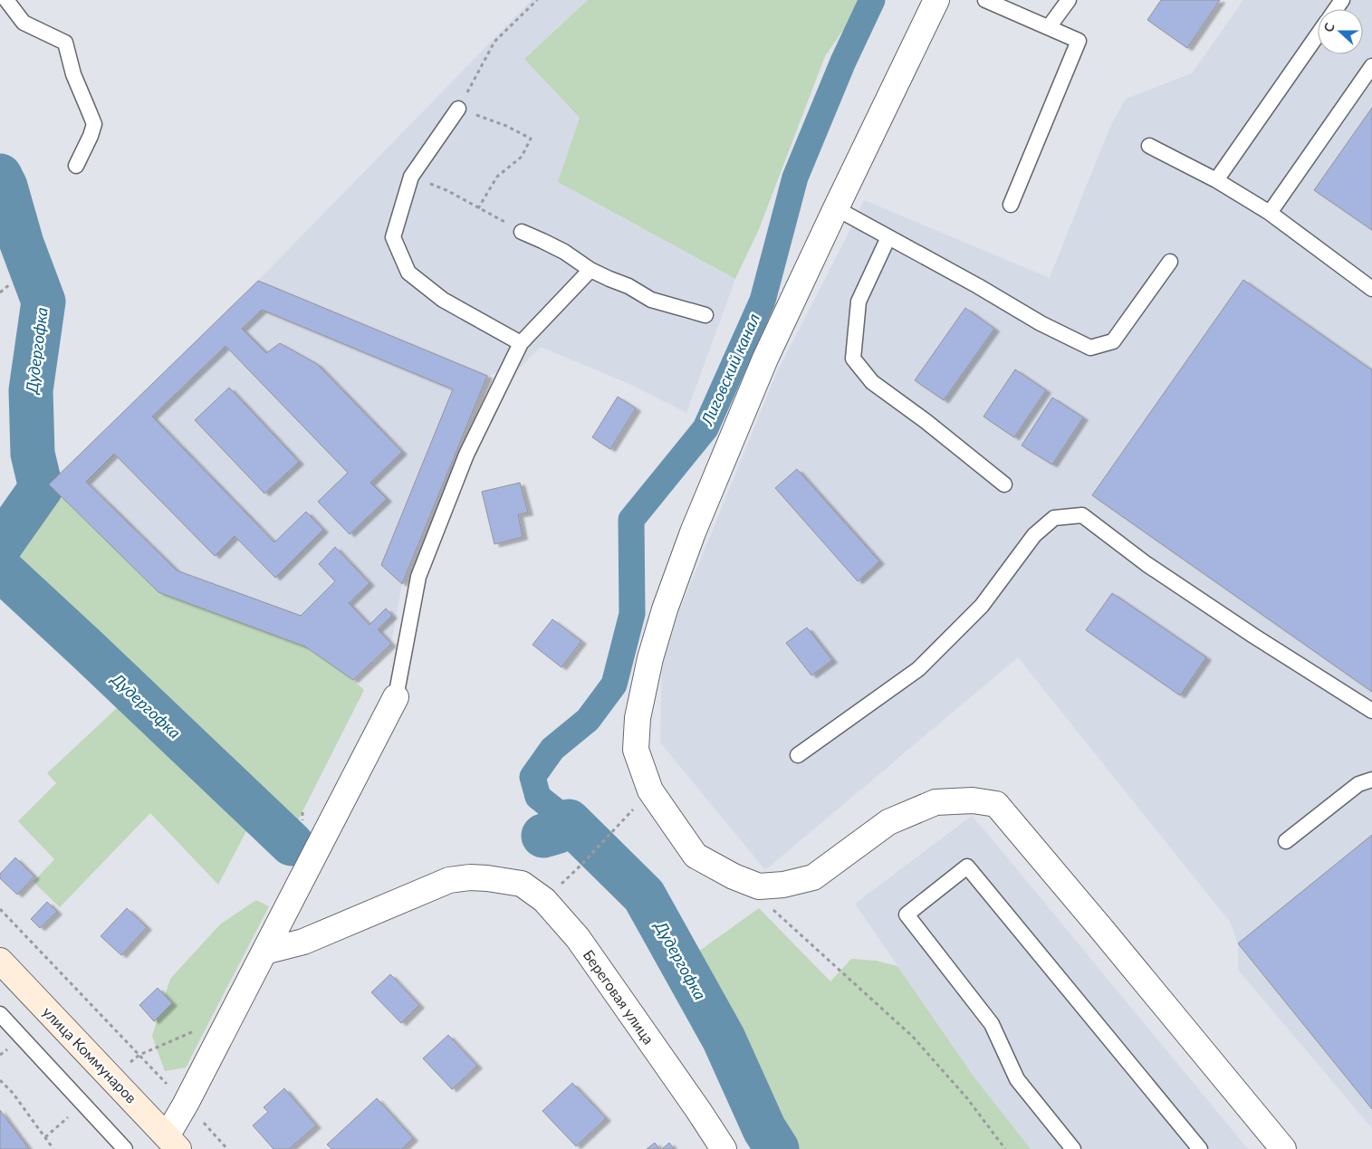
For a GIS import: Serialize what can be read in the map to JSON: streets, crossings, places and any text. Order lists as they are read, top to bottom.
{
  "streets": {
    "street": ["Береговая улица", "улица Коммунаров"]
  },
  "water": ["Дудергофка", "Лиговский канал"],
  "north": "left"
}
